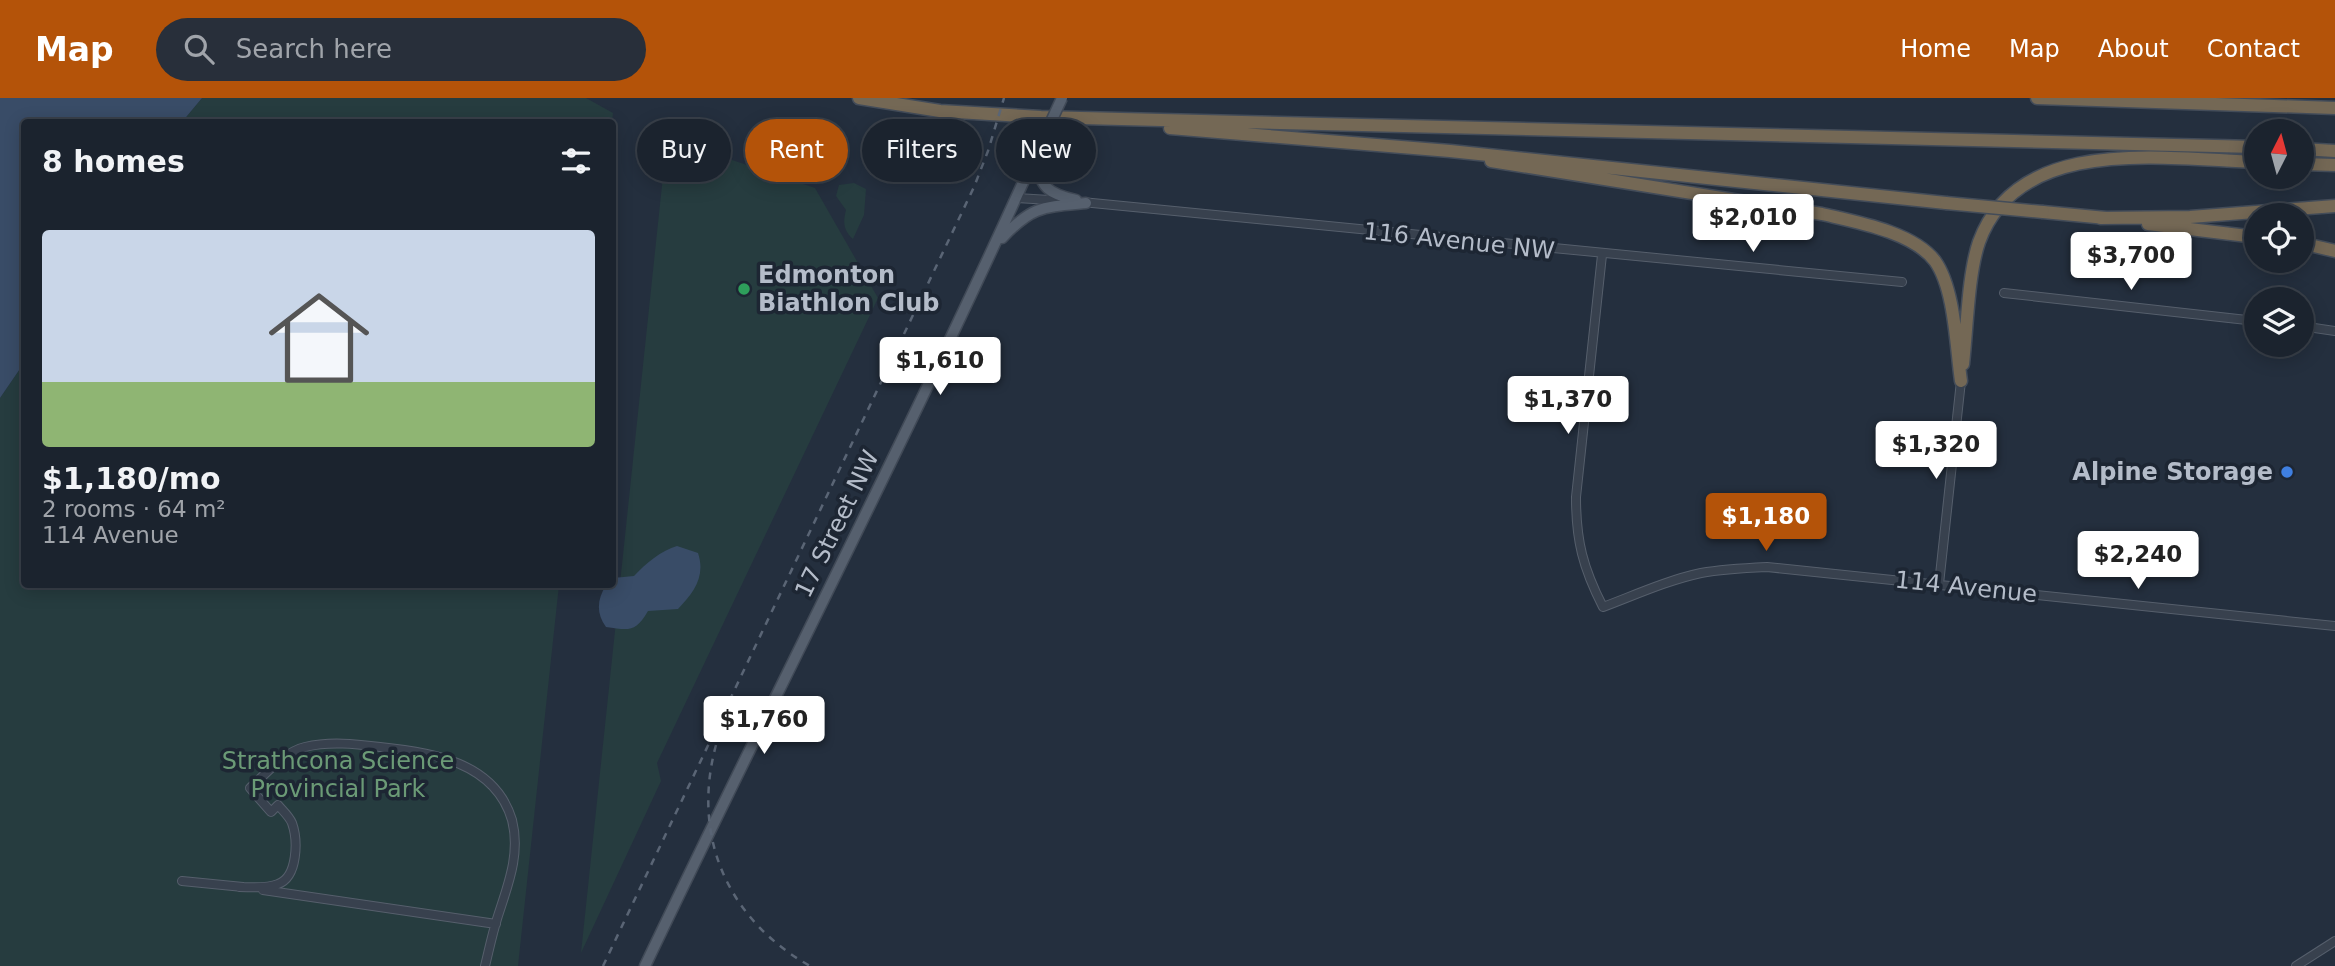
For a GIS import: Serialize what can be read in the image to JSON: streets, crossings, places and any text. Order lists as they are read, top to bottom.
{
  "streets": {
    "main road": ["17 Street NW"],
    "street": ["116 Avenue NW", "114 Avenue"]
  },
  "crossings": [
    ["116 Avenue NW", "17 Street NW"],
    ["116 Avenue NW", "114 Avenue"]
  ],
  "parks": ["Strathcona Science Provincial Park"],
  "places": ["Edmonton Biathlon Club", "Alpine Storage"],
  "north": "top",
  "page": {
    "header": "Map",
    "search": "Search here",
    "nav": [
      "Home",
      "Map",
      "About",
      "Contact"
    ],
    "chip": [
      "Buy",
      "Rent",
      "Filters",
      "New"
    ],
    "heading": "8 homes",
    "price": [
      "$2,010",
      "$3,700",
      "$1,610",
      "$1,370",
      "$1,320",
      "$1,180",
      "$2,240",
      "$1,760"
    ],
    "list": [
      {
        "name": "$1,180/mo",
        "note": "2 rooms · 64 m² · 114 Avenue"
      }
    ]
  }
}
